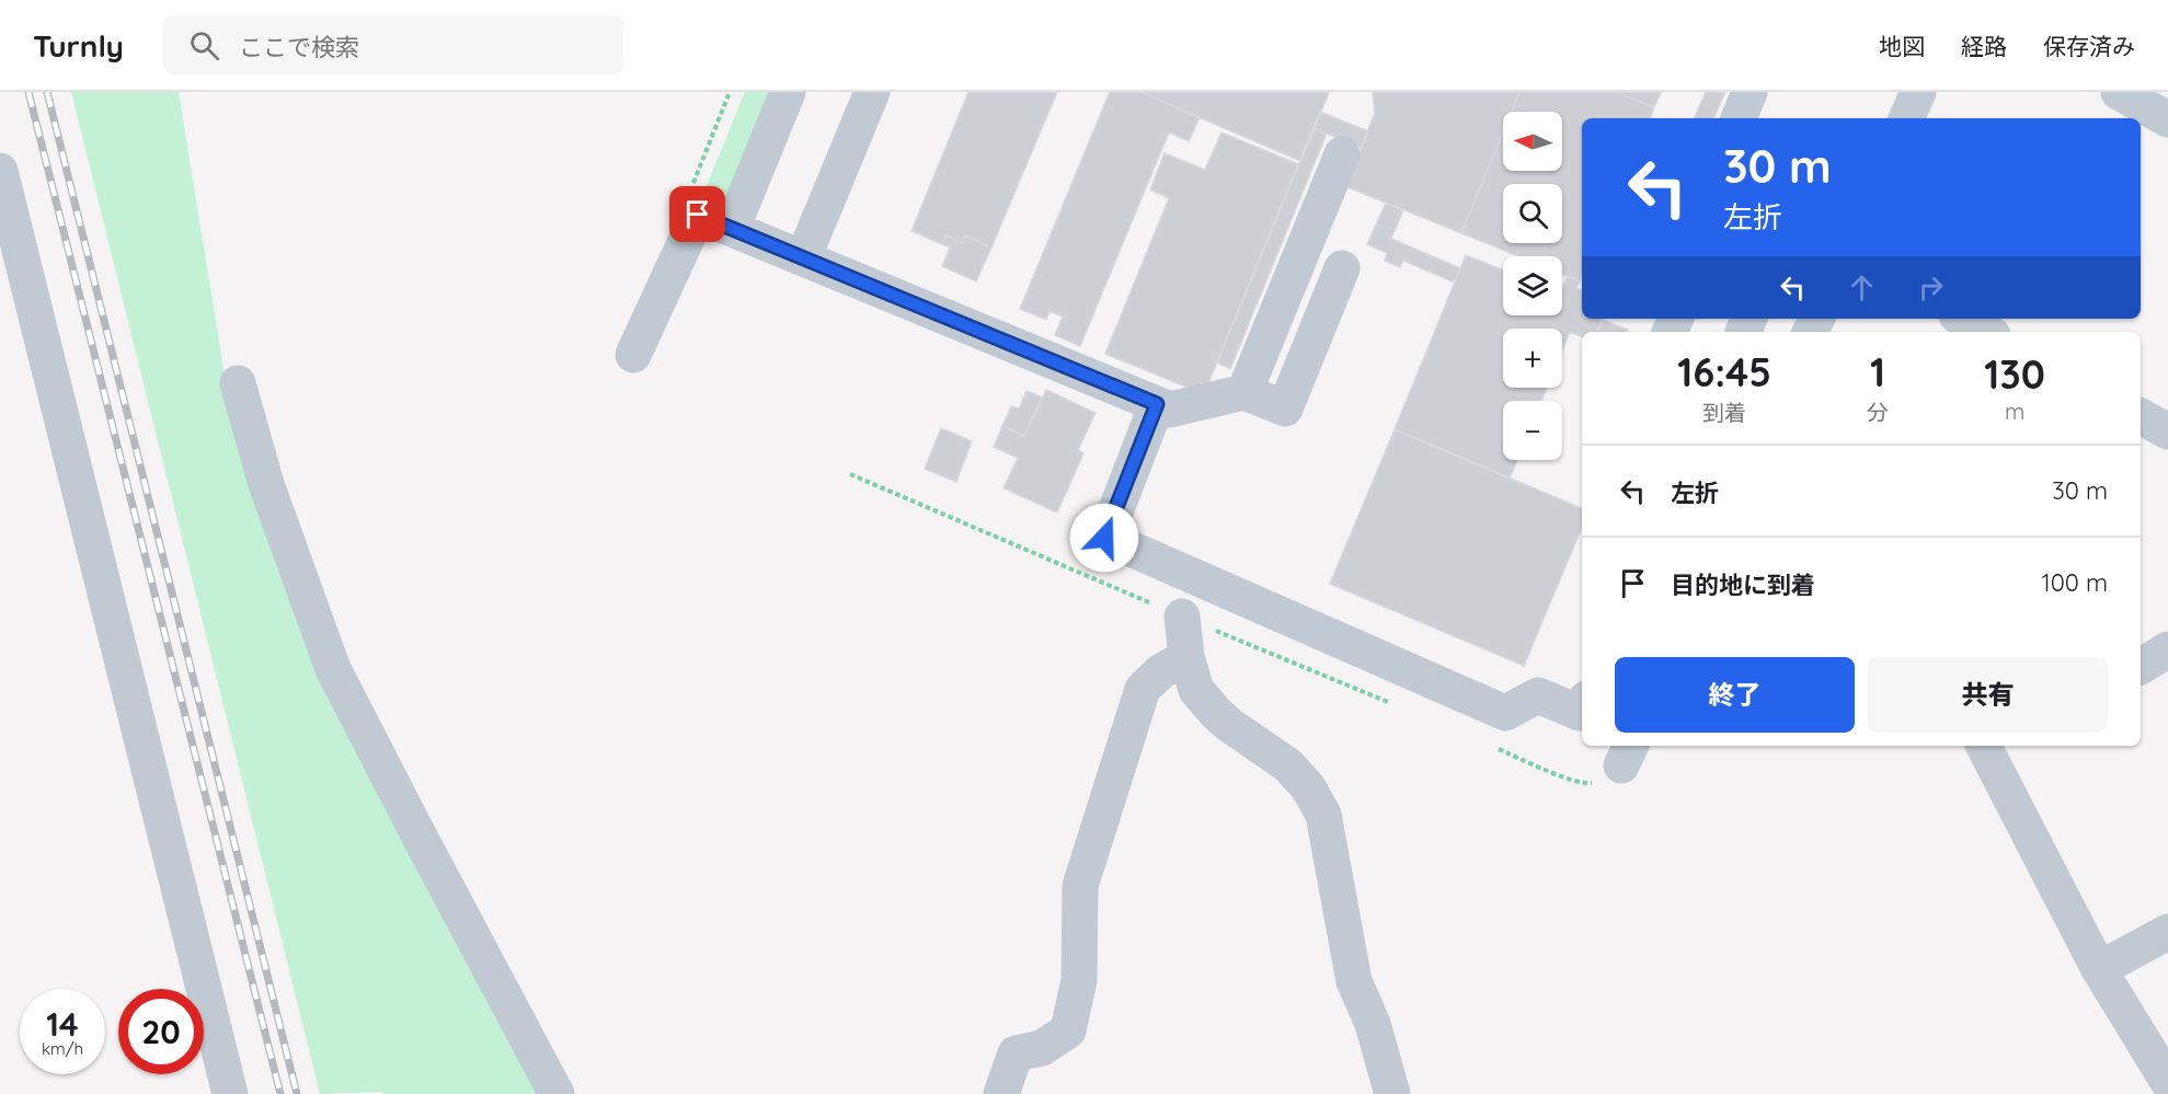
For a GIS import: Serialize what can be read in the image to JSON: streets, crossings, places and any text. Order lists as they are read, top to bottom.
{
  "north": "left",
  "page": {
    "header": "Turnly",
    "search": "ここで検索",
    "nav": ["地図", "経路", "保存済み"],
    "map_buttons": ["+", "−"],
    "turn": ["30 m", "左折"],
    "eta": [
      "16:45",
      "到着",
      "1",
      "分",
      "130",
      "m"
    ],
    "list": [
      {
        "name": "左折",
        "value": "30 m"
      },
      {
        "name": "目的地に到着",
        "value": "100 m"
      }
    ],
    "buttons": ["終了", "共有"],
    "speed": "14 km/h",
    "limit": "20"
  }
}
